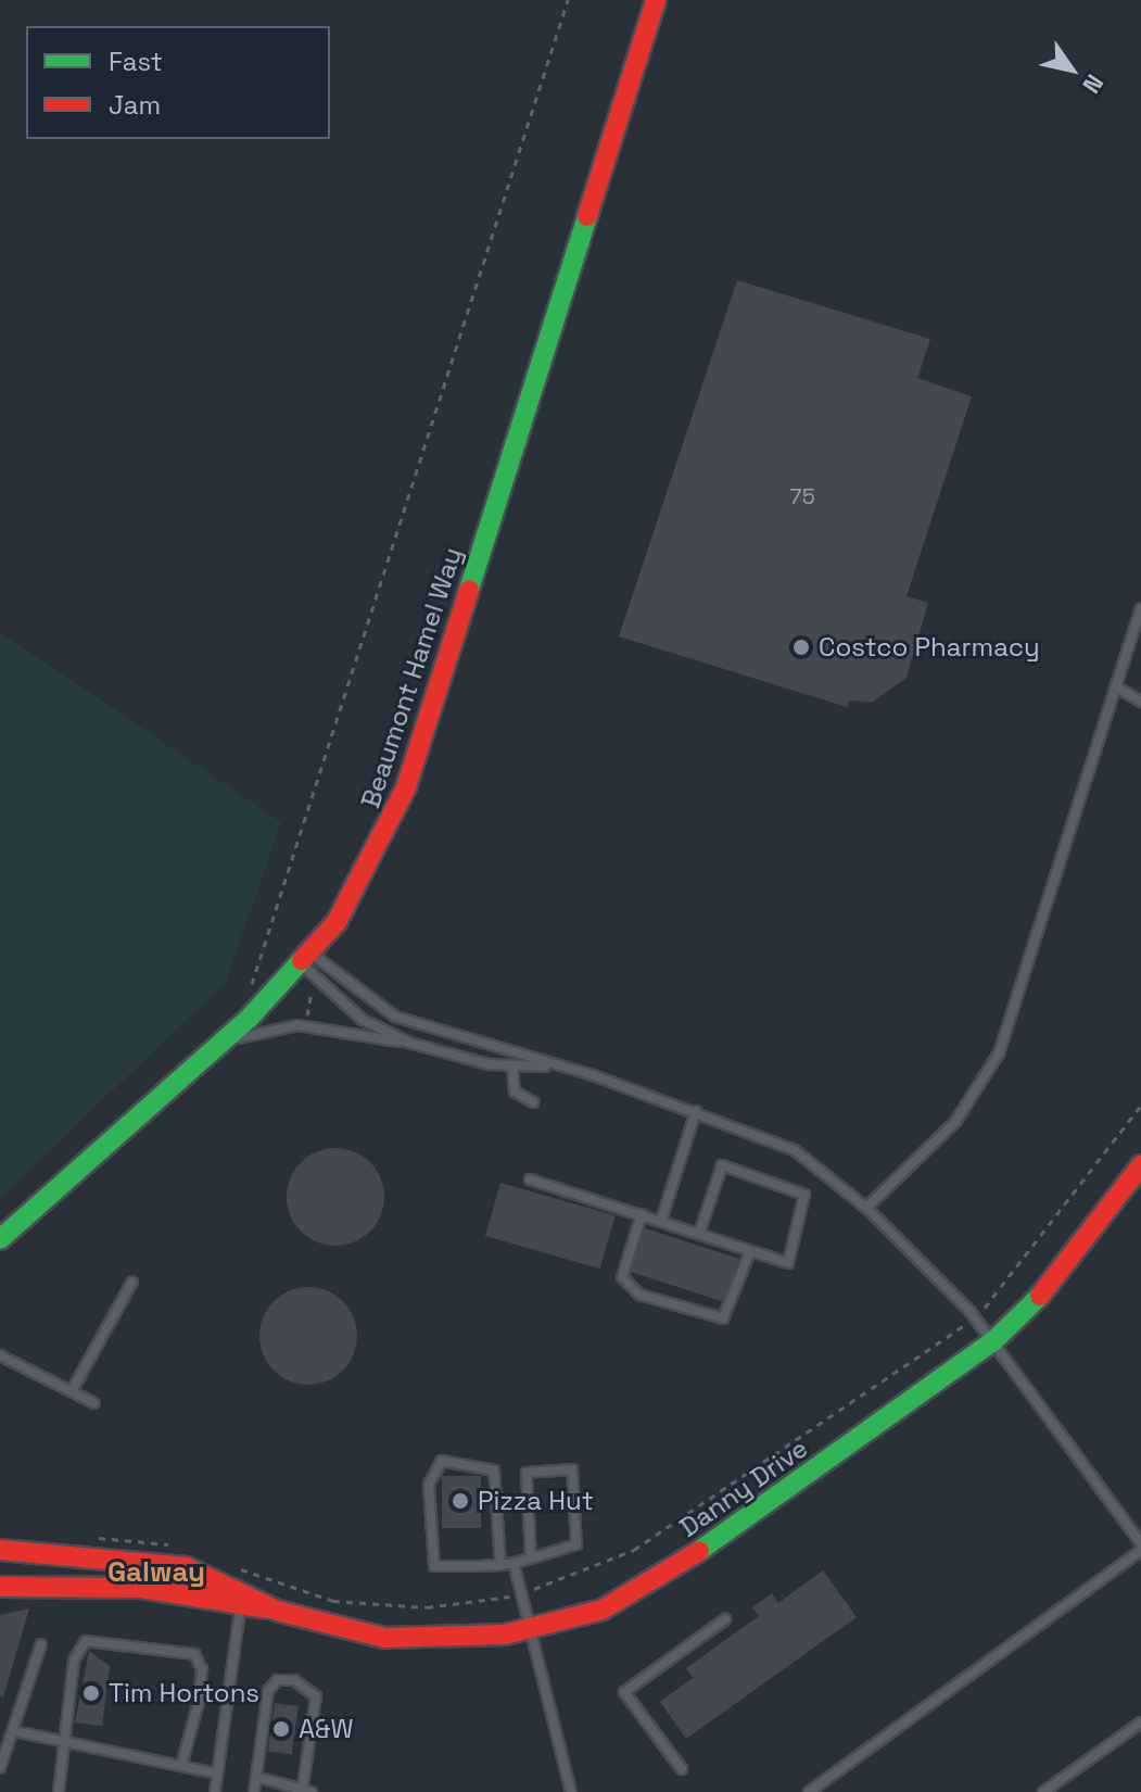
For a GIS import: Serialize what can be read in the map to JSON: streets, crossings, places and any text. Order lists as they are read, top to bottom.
{
  "streets": {
    "street": ["Beaumont Hamel Way", "Danny Drive"]
  },
  "districts": ["Galway"],
  "places": [
    "Costco Pharmacy",
    "Pizza Hut",
    "Tim Hortons",
    "A&W"
  ],
  "house_numbers": ["75"],
  "legend": ["Fast", "Jam"],
  "north": "bottom right"
}
